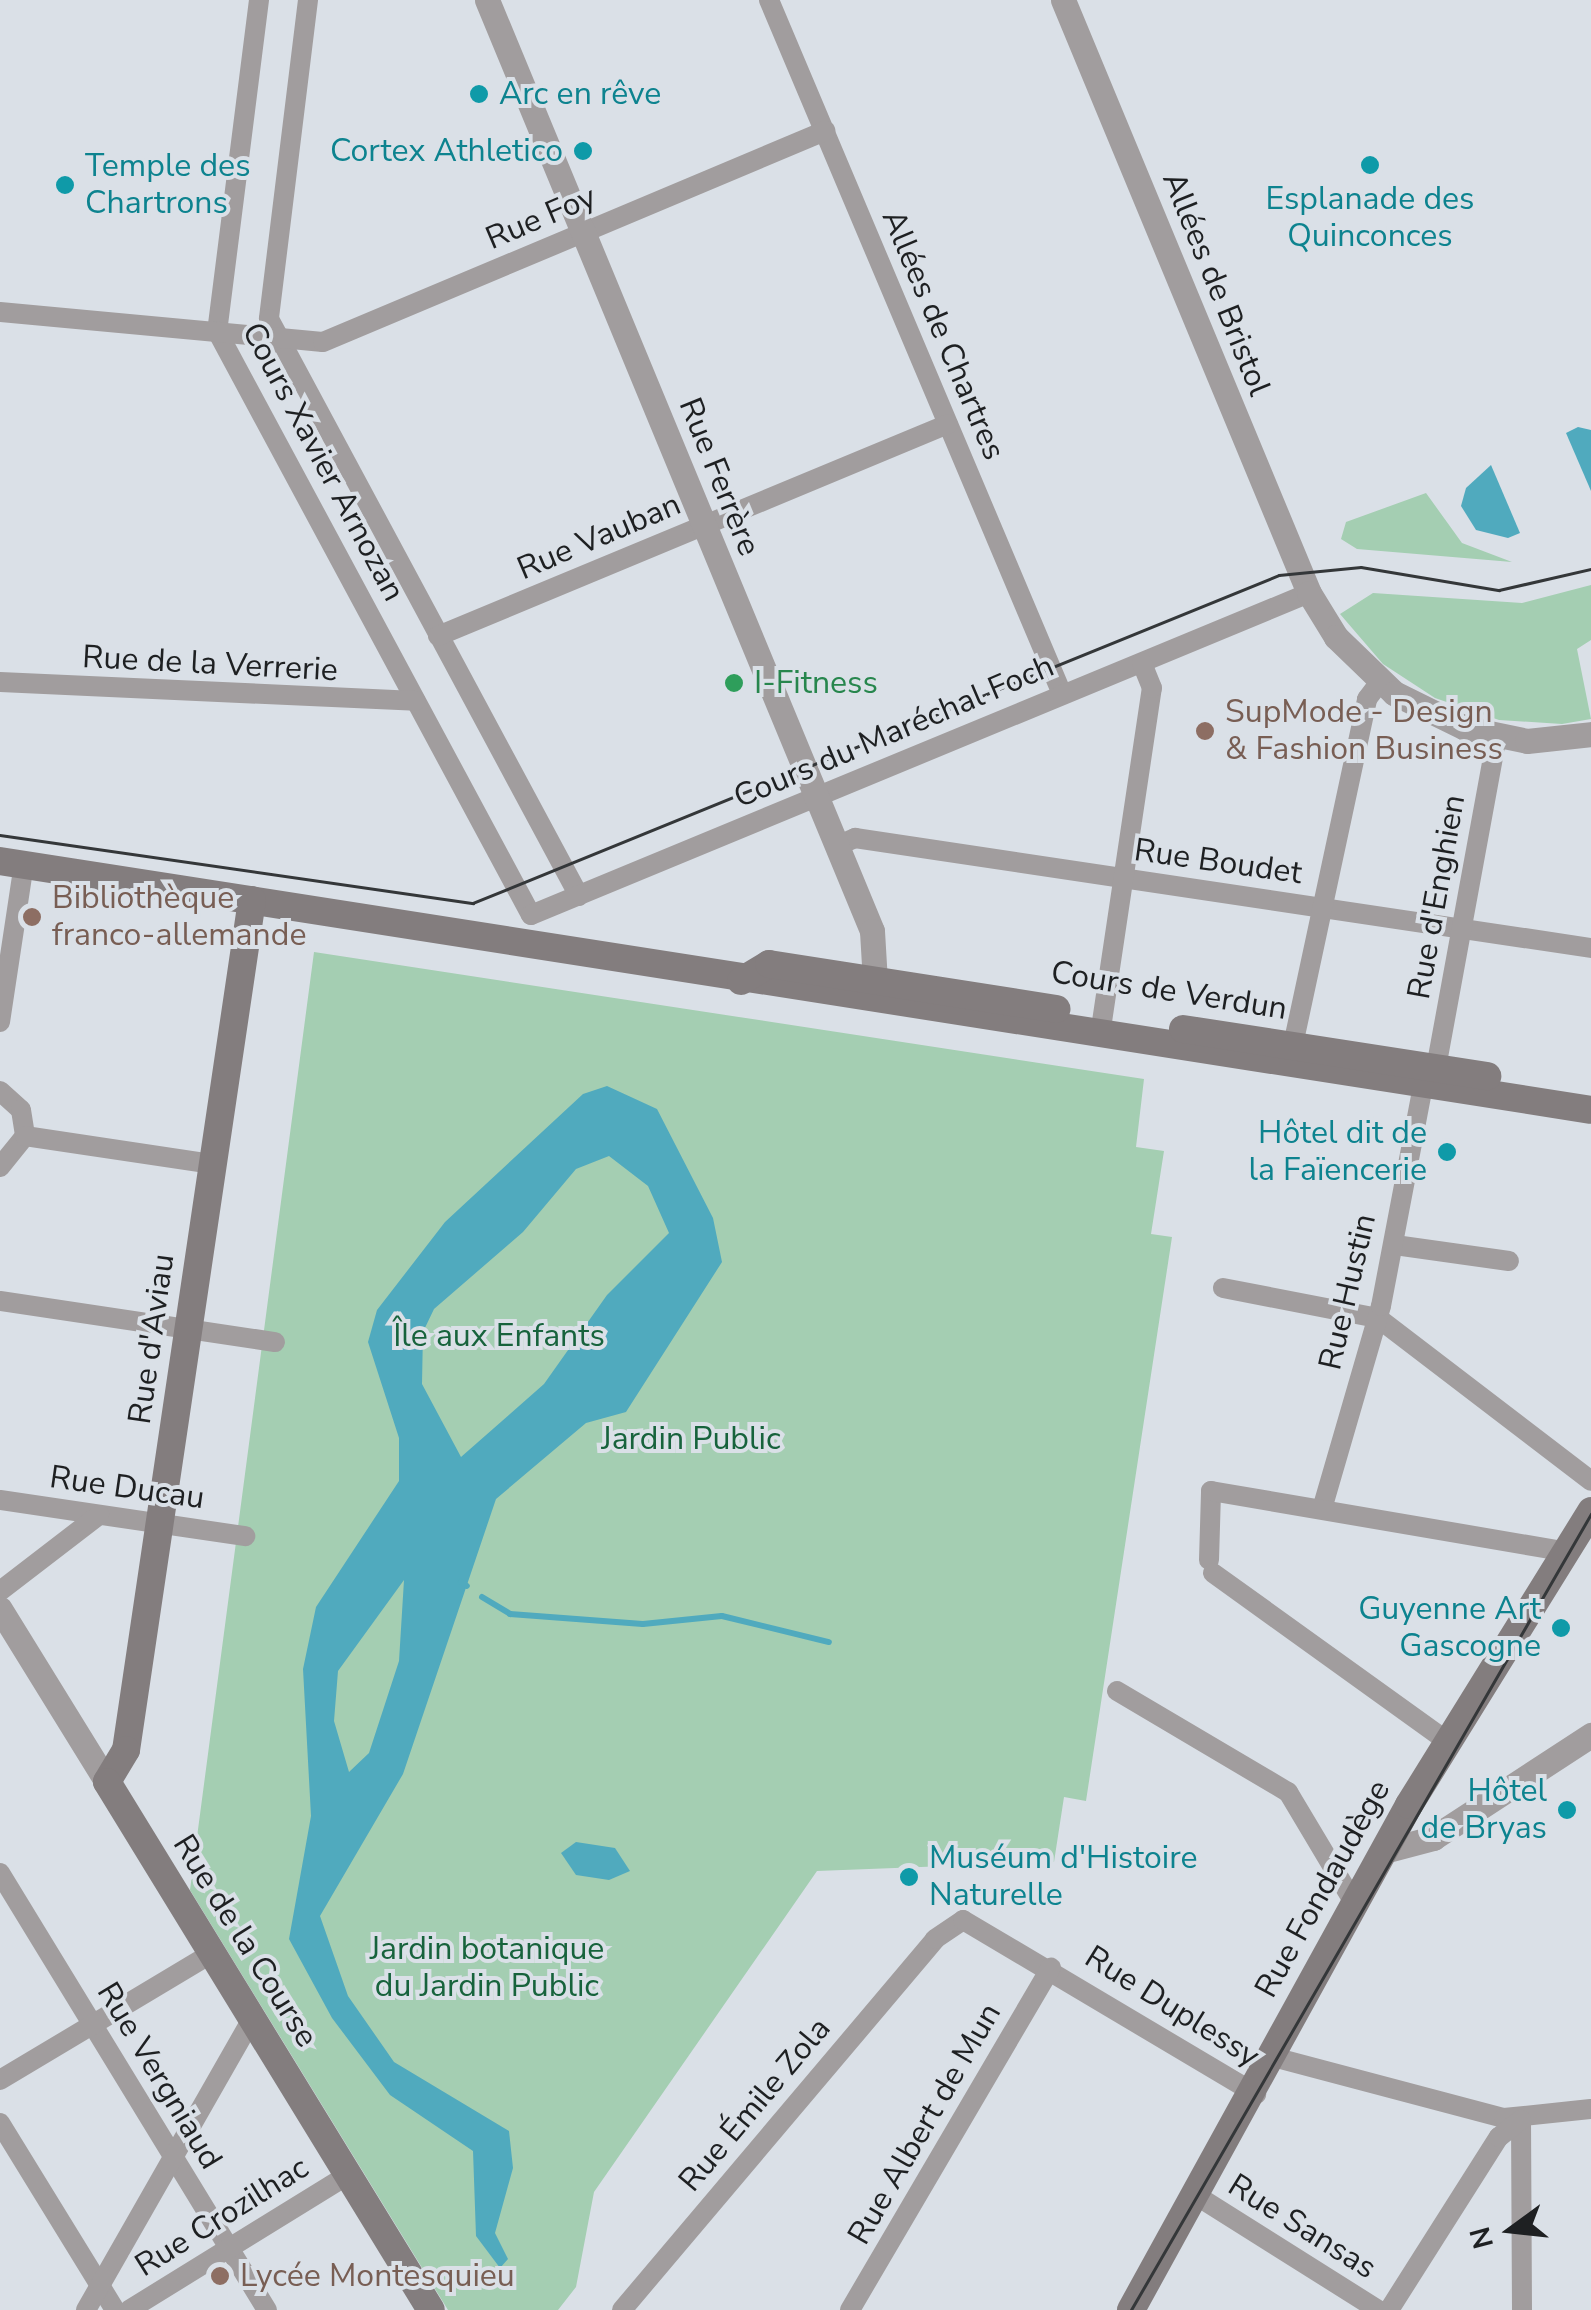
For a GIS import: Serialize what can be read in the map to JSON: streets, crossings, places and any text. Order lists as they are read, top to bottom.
{
  "streets": {
    "main road": [
      "Cours de Verdun",
      "Rue d'Aviau",
      "Rue Fondaudège",
      "Rue de la Course"
    ],
    "street": [
      "Rue Foy",
      "Allées de Bristol",
      "Allées de Chartres",
      "Cours Xavier Arnozan",
      "Rue Ferrère",
      "Rue Vauban",
      "Rue de la Verrerie",
      "Cours du Maréchal Foch",
      "Rue Boudet",
      "Rue d'Enghien",
      "Rue Hustin",
      "Rue Ducau",
      "Rue Duplessy",
      "Rue Vergniaud",
      "Rue Émile Zola",
      "Rue Albert de Mun",
      "Rue Crozilhac",
      "Rue Sansas"
    ]
  },
  "crossings": [
    ["Rue Foy", "Allées de Chartres"],
    ["Rue Foy", "Cours Xavier Arnozan"],
    ["Rue Foy", "Rue Ferrère"],
    ["Allées de Bristol", "Cours du Maréchal Foch"],
    ["Allées de Bristol", "Rue d'Enghien"],
    ["Allées de Chartres", "Rue Vauban"],
    ["Allées de Chartres", "Cours du Maréchal Foch"],
    ["Cours Xavier Arnozan", "Rue Vauban"],
    ["Cours Xavier Arnozan", "Rue de la Verrerie"],
    ["Cours Xavier Arnozan", "Cours du Maréchal Foch"],
    ["Rue Ferrère", "Rue Vauban"],
    ["Rue Ferrère", "Cours du Maréchal Foch"],
    ["Rue Ferrère", "Rue Boudet"],
    ["Rue Ferrère", "Cours de Verdun"],
    ["Rue Boudet", "Rue d'Enghien"],
    ["Rue d'Enghien", "Cours de Verdun"],
    ["Rue d'Enghien", "Rue Hustin"],
    ["Cours de Verdun", "Rue Hustin"],
    ["Cours de Verdun", "Rue d'Aviau"],
    ["Rue d'Aviau", "Rue Ducau"],
    ["Rue d'Aviau", "Rue de la Course"],
    ["Rue Fondaudège", "Rue Duplessy"],
    ["Rue Fondaudège", "Rue Sansas"],
    ["Rue de la Course", "Rue Crozilhac"],
    ["Rue Duplessy", "Rue Émile Zola"],
    ["Rue Duplessy", "Rue Albert de Mun"],
    ["Rue Vergniaud", "Rue Crozilhac"]
  ],
  "parks": ["Île aux Enfants", "Jardin Public", "Jardin botanique du Jardin Public"],
  "places": [
    "Arc en rêve",
    "Cortex Athletico",
    "Esplanade des Quinconces",
    "Temple des Chartrons",
    "I-Fitness",
    "SupMode - Design & Fashion Business",
    "Bibliothèque franco-allemande",
    "Hôtel dit de la Faïencerie",
    "Guyenne Art Gascogne",
    "Hôtel de Bryas",
    "Muséum d'Histoire Naturelle",
    "Lycée Montesquieu"
  ],
  "north": "left"
}
